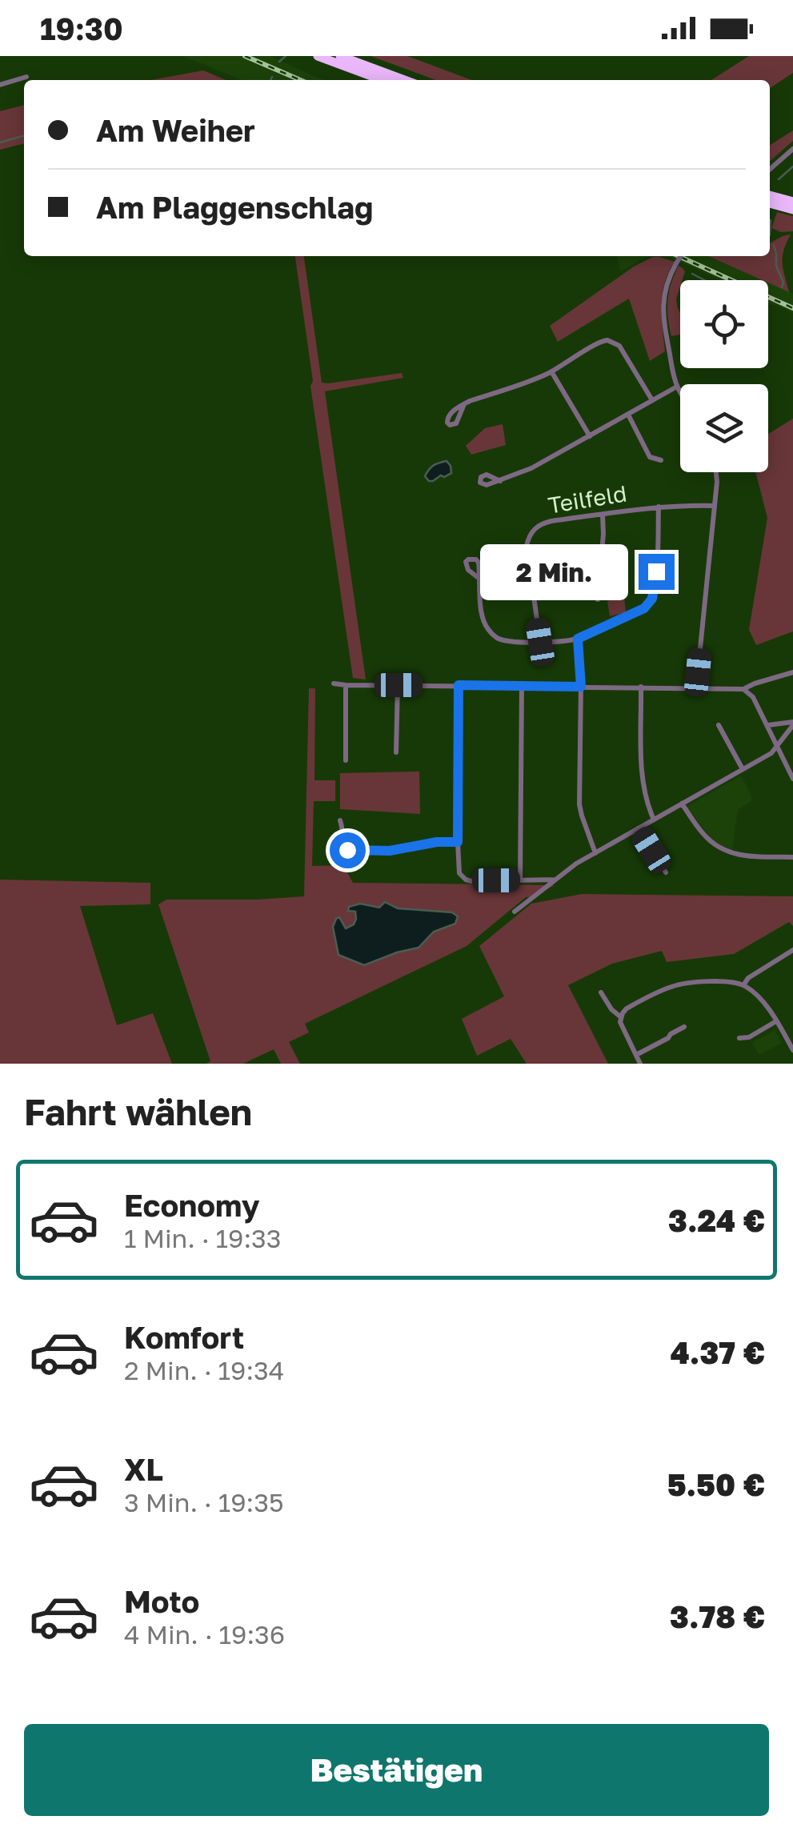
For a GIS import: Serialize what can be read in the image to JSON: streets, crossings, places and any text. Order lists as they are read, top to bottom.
{
  "streets": {
    "street": ["Teilfeld"]
  },
  "page": {
    "status": "19:30",
    "banner": ["Am Weiher", "Am Plaggenschlag"],
    "bubble": "2 Min.",
    "heading": "Fahrt wählen",
    "list": [
      {
        "name": "Economy",
        "note": "1 Min. · 19:33",
        "value": "3.24 €"
      },
      {
        "name": "Komfort",
        "note": "2 Min. · 19:34",
        "value": "4.37 €"
      },
      {
        "name": "XL",
        "note": "3 Min. · 19:35",
        "value": "5.50 €"
      },
      {
        "name": "Moto",
        "note": "4 Min. · 19:36",
        "value": "3.78 €"
      }
    ],
    "buttons": "Bestätigen"
  }
}
